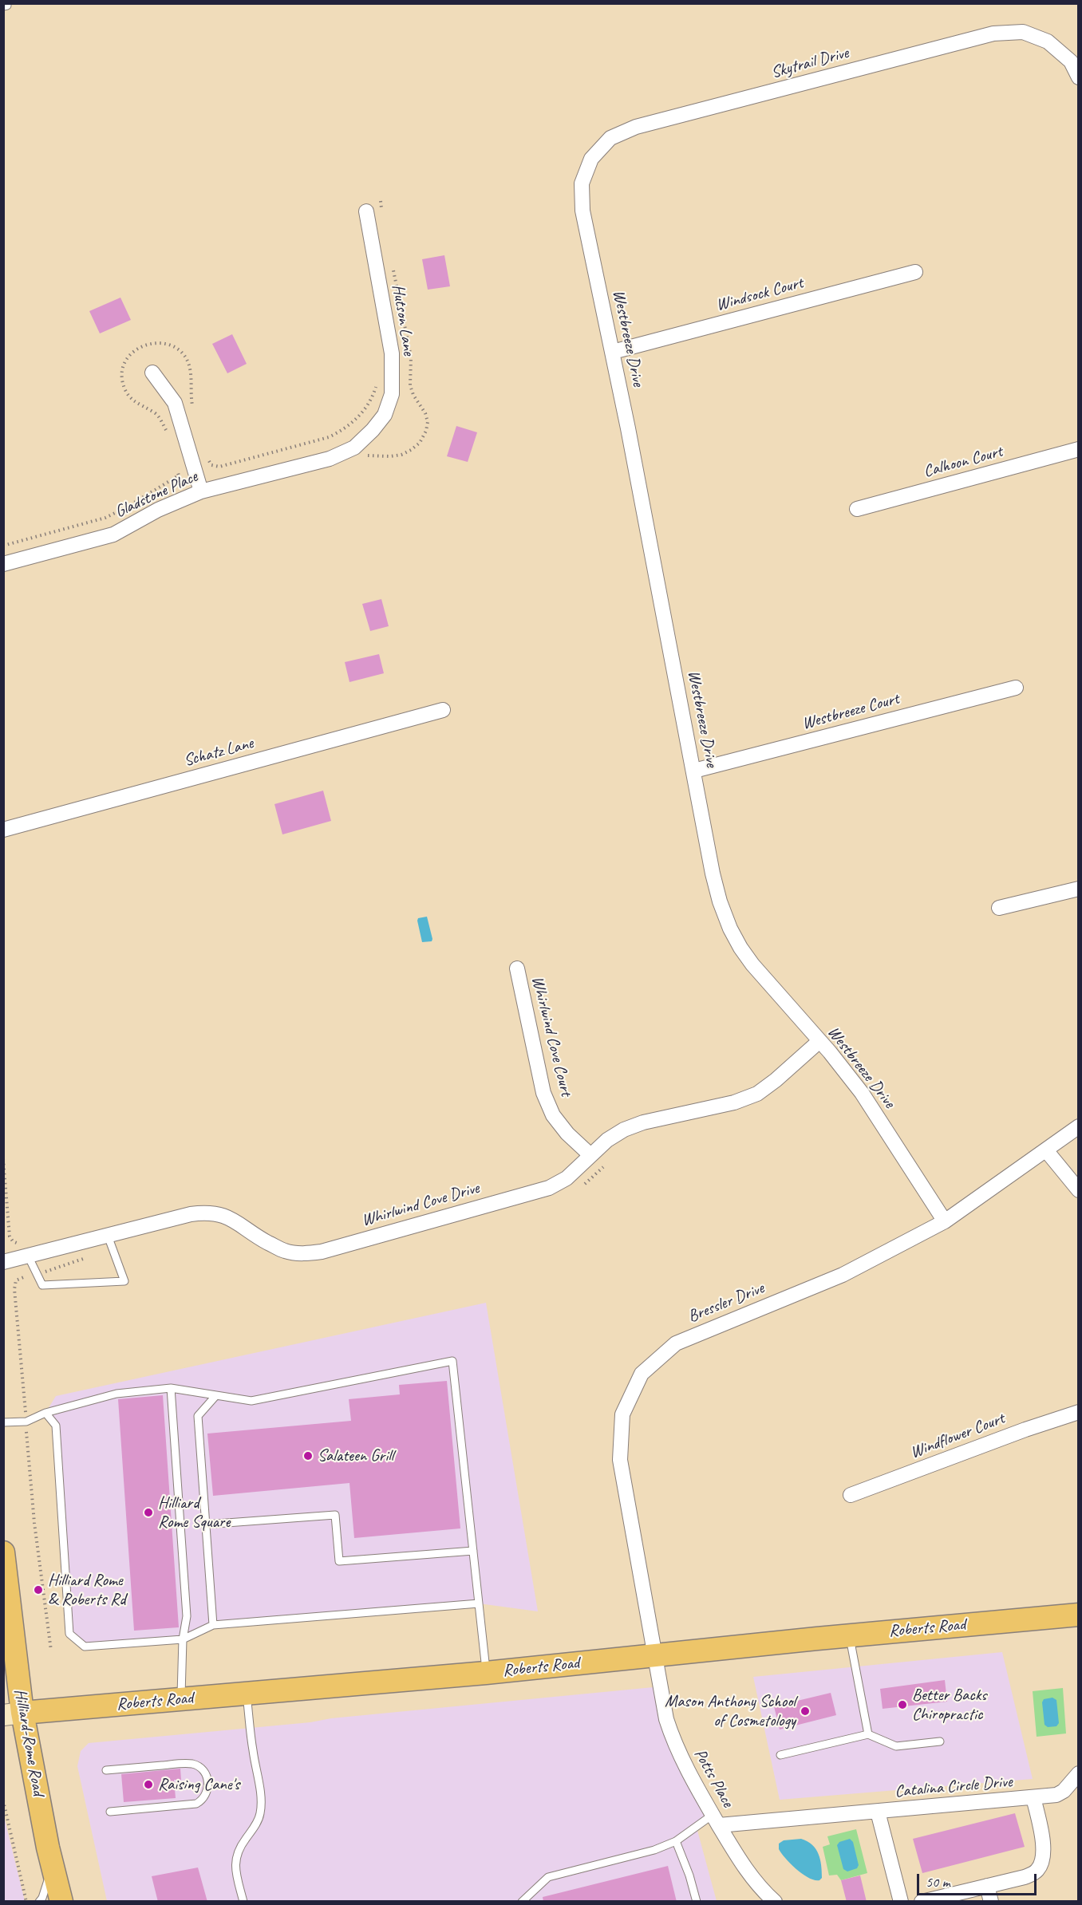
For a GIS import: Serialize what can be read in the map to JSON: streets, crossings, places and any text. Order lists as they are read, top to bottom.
{
  "streets": {
    "main road": ["Roberts Road", "Hilliard-Rome Road"],
    "street": [
      "Skytrail Drive",
      "Windsock Court",
      "Hutson Lane",
      "Westbreeze Drive",
      "Calhoon Court",
      "Gladstone Place",
      "Westbreeze Court",
      "Schatz Lane",
      "Whirlwind Cove Court",
      "Whirlwind Cove Drive",
      "Bressler Drive",
      "Windflower Court",
      "Potts Place",
      "Catalina Circle Drive"
    ]
  },
  "crossings": [
    ["Skytrail Drive", "Westbreeze Drive"],
    ["Windsock Court", "Westbreeze Drive"],
    ["Hutson Lane", "Gladstone Place"],
    ["Westbreeze Drive", "Westbreeze Court"],
    ["Westbreeze Drive", "Whirlwind Cove Drive"],
    ["Westbreeze Drive", "Bressler Drive"],
    ["Whirlwind Cove Court", "Whirlwind Cove Drive"],
    ["Bressler Drive", "Roberts Road"],
    ["Bressler Drive", "Potts Place"],
    ["Roberts Road", "Hilliard-Rome Road"],
    ["Roberts Road", "Potts Place"],
    ["Potts Place", "Catalina Circle Drive"]
  ],
  "places": [
    "Salateen Grill",
    "Hilliard Rome Square",
    "Hilliard Rome & Roberts Rd",
    "Better Backs Chiropractic",
    "Mason Anthony School of Cosmetology",
    "Raising Cane's"
  ],
  "scale_bar": "50 m"
}
